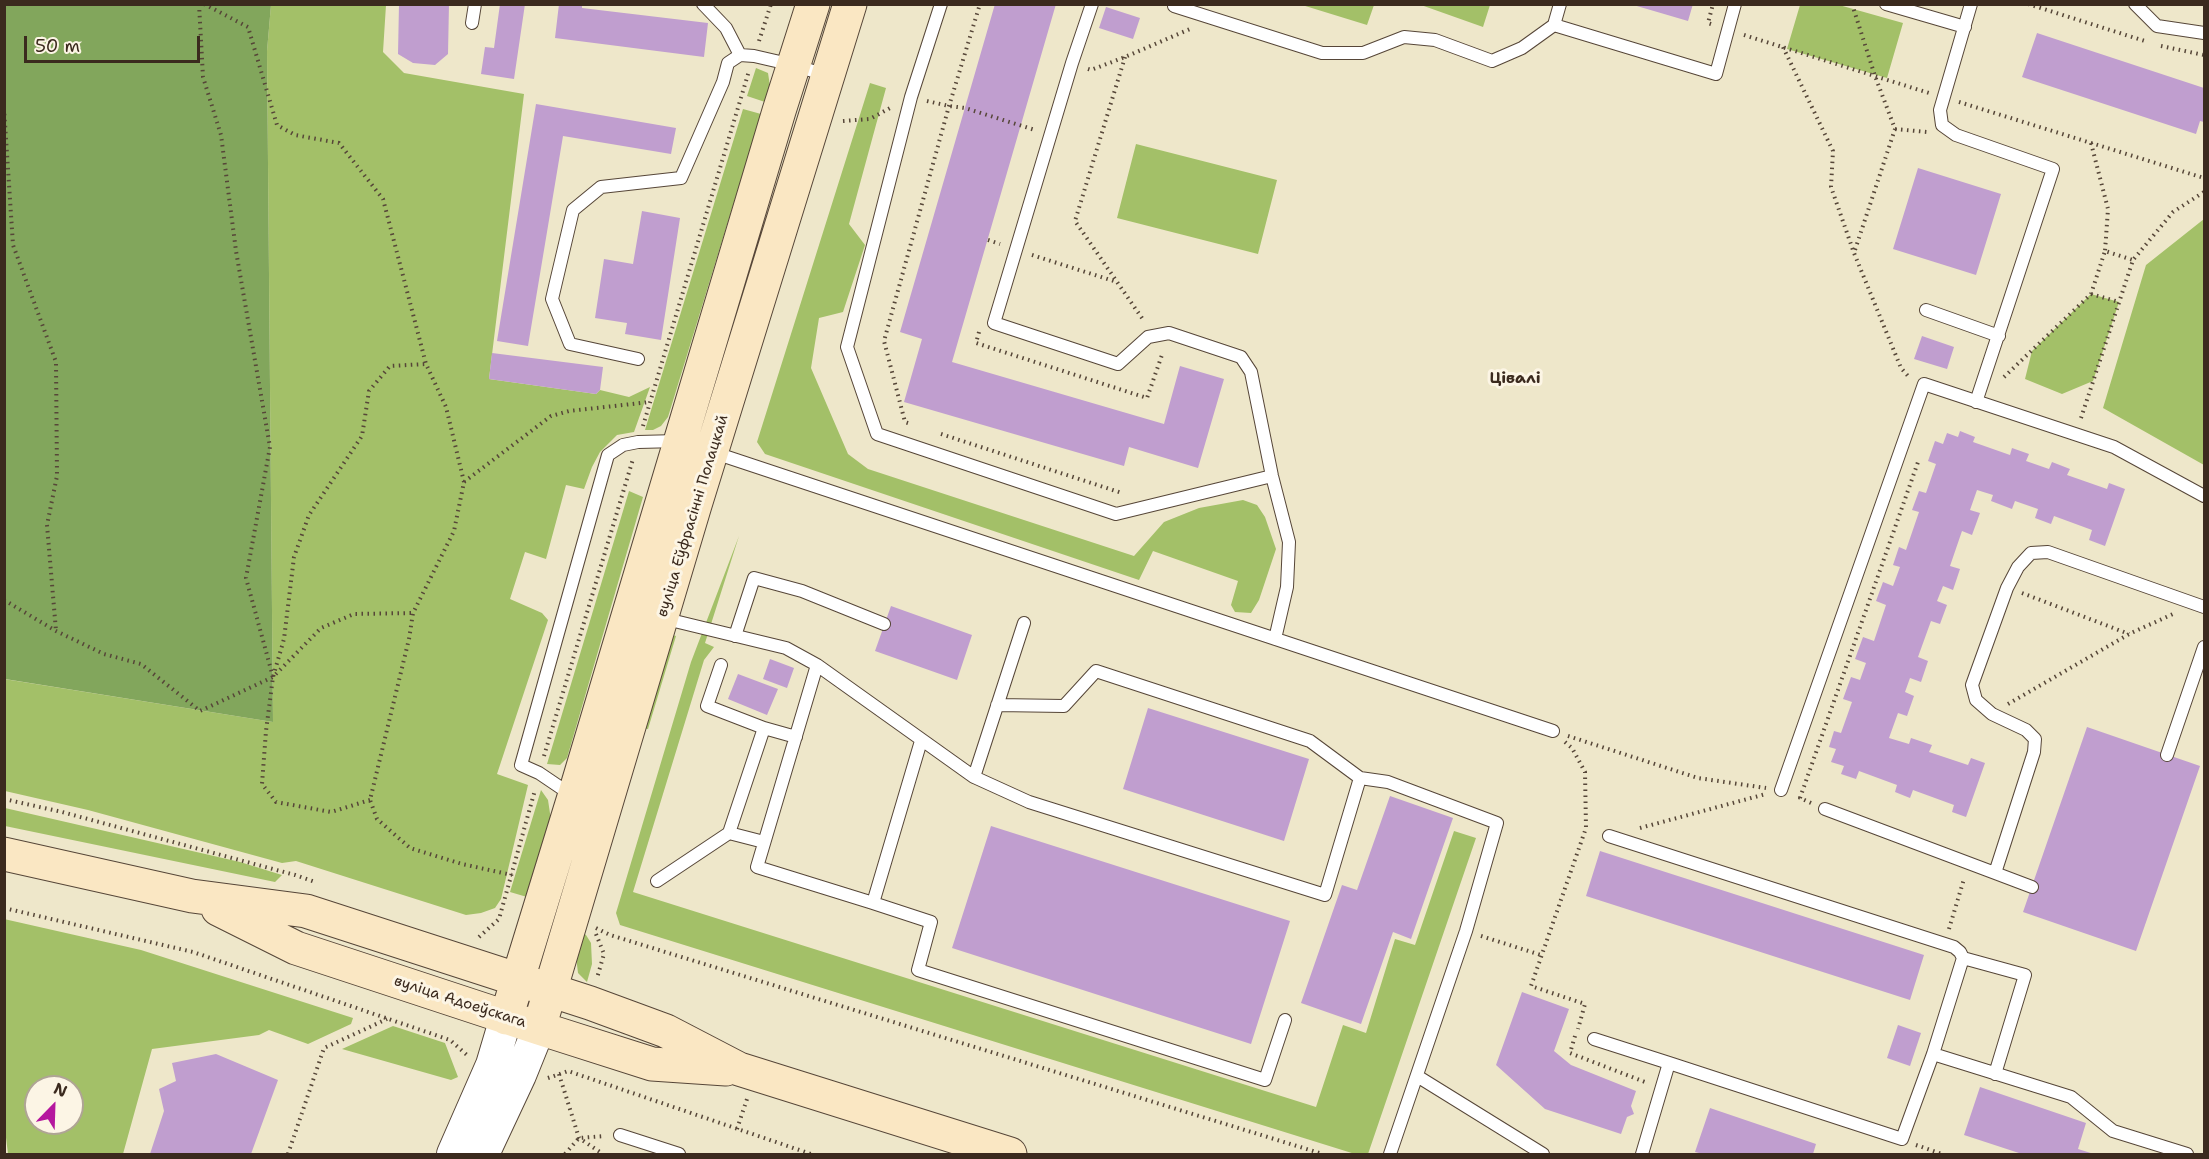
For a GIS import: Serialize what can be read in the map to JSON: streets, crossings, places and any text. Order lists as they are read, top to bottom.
{
  "streets": {
    "main road": ["вуліца Еўфрасінні Полацкай", "вуліца Адоеўскага"]
  },
  "crossings": [
    ["вуліца Еўфрасінні Полацкай", "вуліца Адоеўскага"]
  ],
  "districts": ["Цівалі"],
  "scale_bar": "50 m",
  "north": "top right"
}
